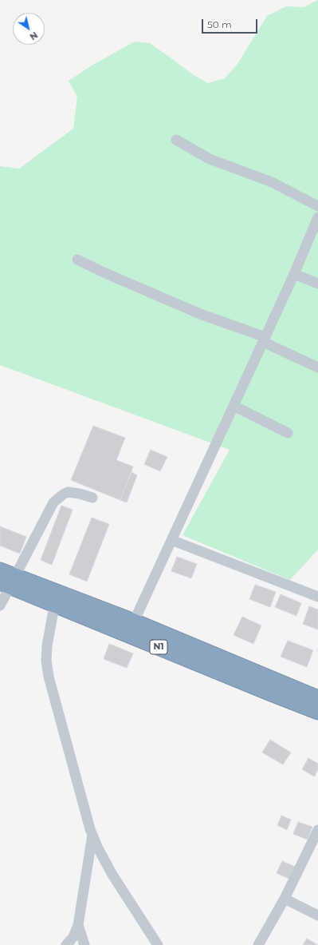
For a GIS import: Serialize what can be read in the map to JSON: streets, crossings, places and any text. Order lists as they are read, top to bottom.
{
  "streets": {
    "highway": ["N1"]
  },
  "scale_bar": "50 m",
  "north": "bottom right"
}
